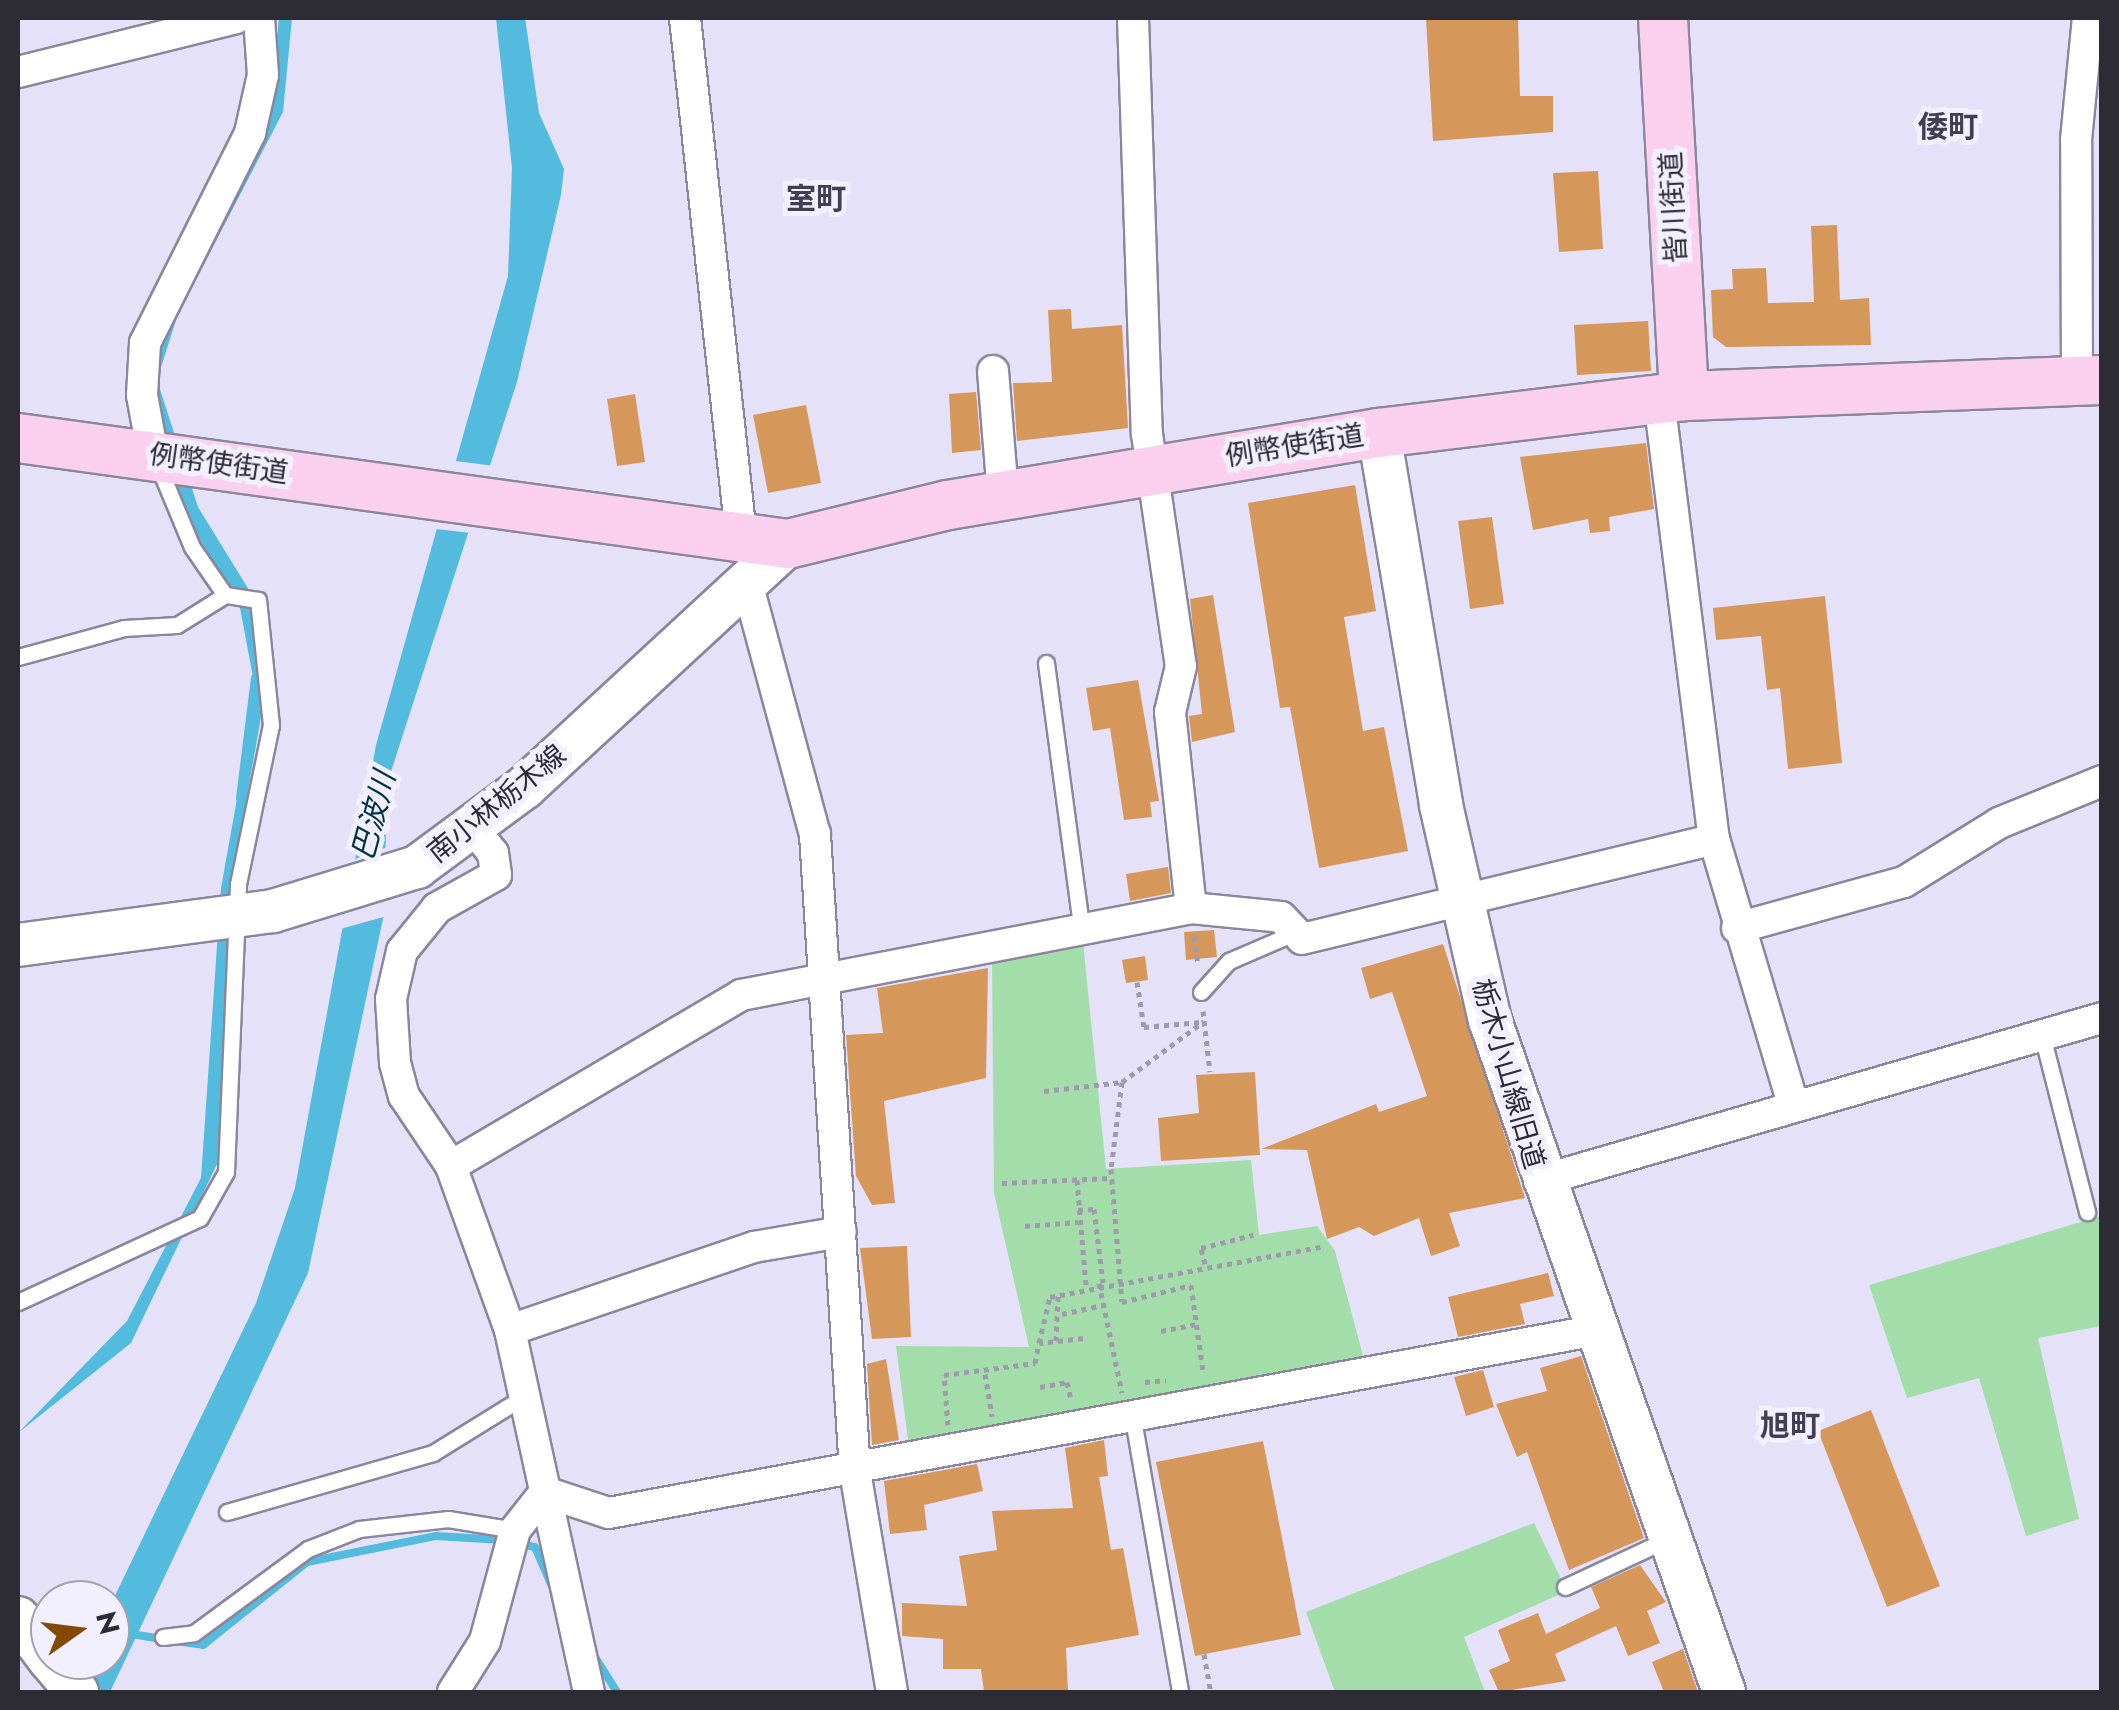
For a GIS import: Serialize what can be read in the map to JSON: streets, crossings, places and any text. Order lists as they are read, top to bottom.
{
  "streets": {
    "main road": ["皆川街道", "例幣使街道"],
    "street": ["南小林栃木線", "栃木小山線旧道"]
  },
  "crossings": [
    ["皆川街道", "例幣使街道"],
    ["例幣使街道", "南小林栃木線"],
    ["例幣使街道", "栃木小山線旧道"]
  ],
  "districts": ["倭町", "室町", "旭町"],
  "water": ["巴波川"],
  "north": "right"
}
